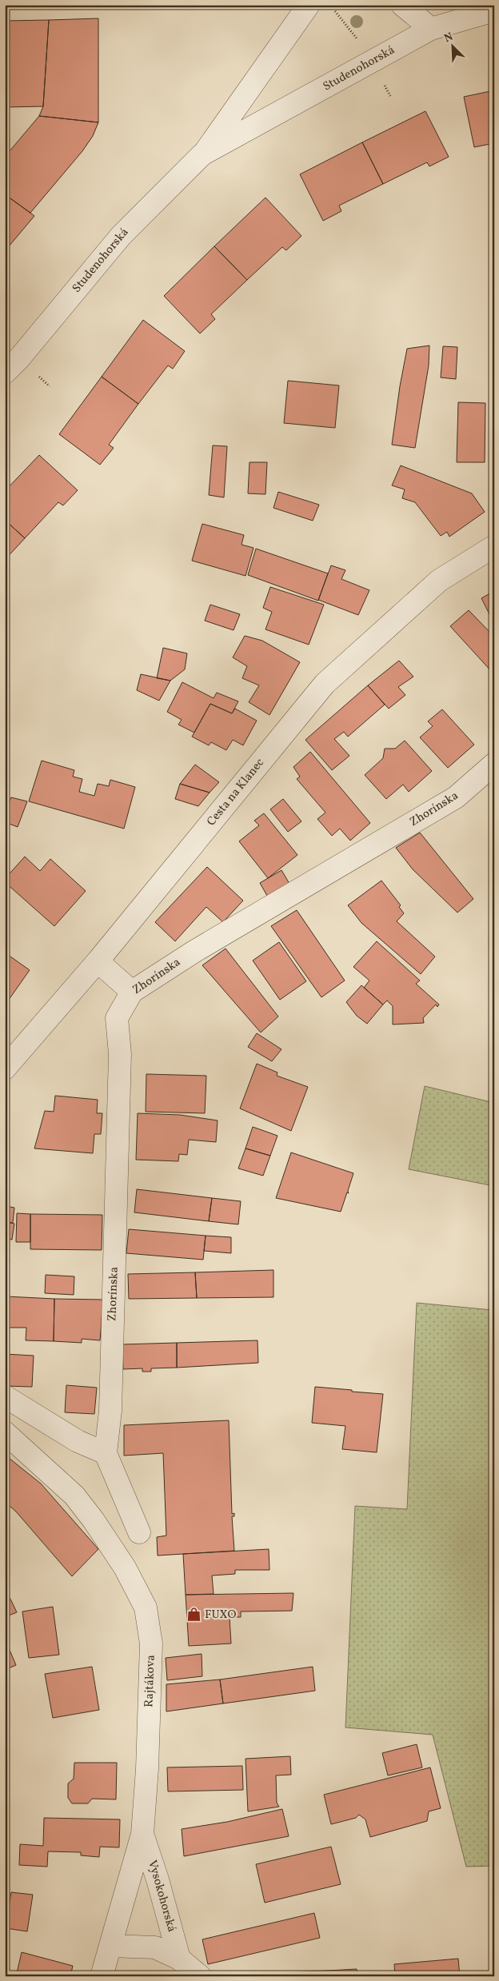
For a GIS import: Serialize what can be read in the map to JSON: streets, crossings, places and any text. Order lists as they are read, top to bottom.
{
  "streets": {
    "street": [
      "Studenohorská",
      "Cesta na Klanec",
      "Zhorínska",
      "Rajtákova",
      "Vysokohorská"
    ]
  },
  "crossings": [
    ["Rajtákova", "Vysokohorská"]
  ],
  "places": {
    "shop": ["FUXO"]
  },
  "north": "top left"
}
